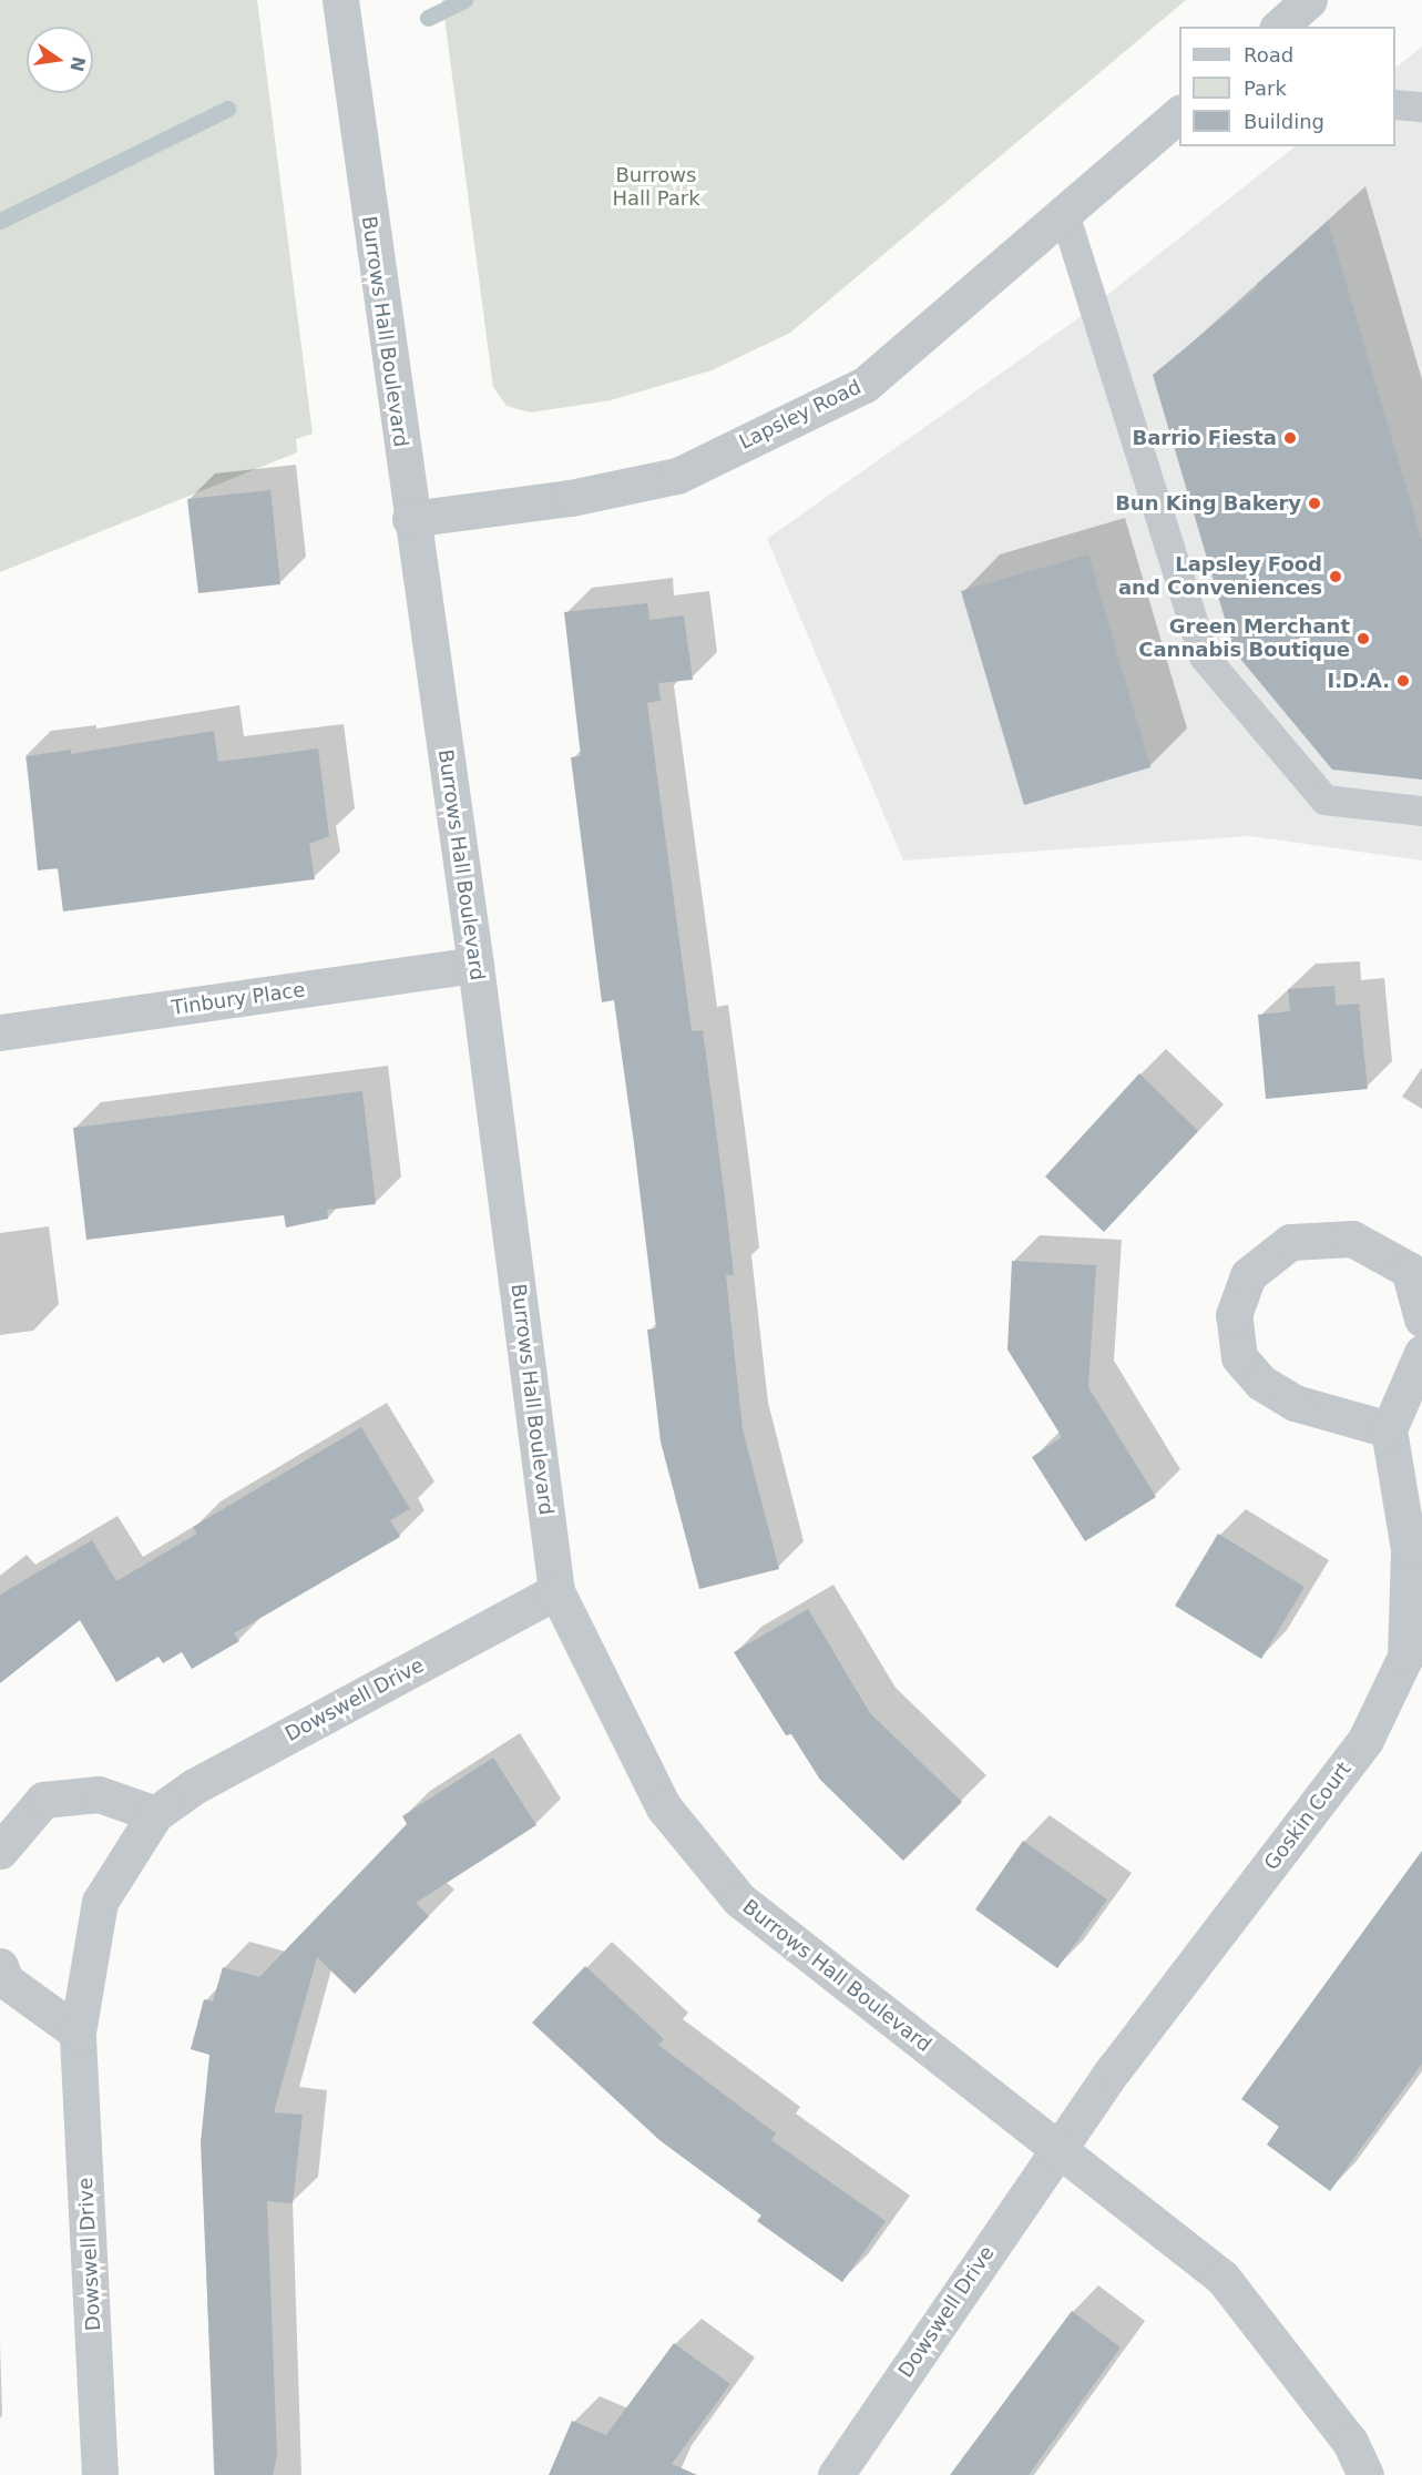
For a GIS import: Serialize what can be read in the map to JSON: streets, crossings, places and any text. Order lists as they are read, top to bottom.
{
  "streets": {
    "street": [
      "Burrows Hall Boulevard",
      "Lapsley Road",
      "Tinbury Place",
      "Dowswell Drive",
      "Goskin Court"
    ]
  },
  "crossings": [
    ["Burrows Hall Boulevard", "Lapsley Road"],
    ["Burrows Hall Boulevard", "Tinbury Place"],
    ["Burrows Hall Boulevard", "Dowswell Drive"],
    ["Burrows Hall Boulevard", "Goskin Court"],
    ["Dowswell Drive", "Goskin Court"]
  ],
  "parks": ["Burrows Hall Park"],
  "places": [
    "Barrio Fiesta",
    "Bun King Bakery",
    "Lapsley Food and Conveniences",
    "Green Merchant Cannabis Boutique",
    "I.D.A."
  ],
  "legend": ["Road", "Park", "Building"],
  "north": "right"
}
